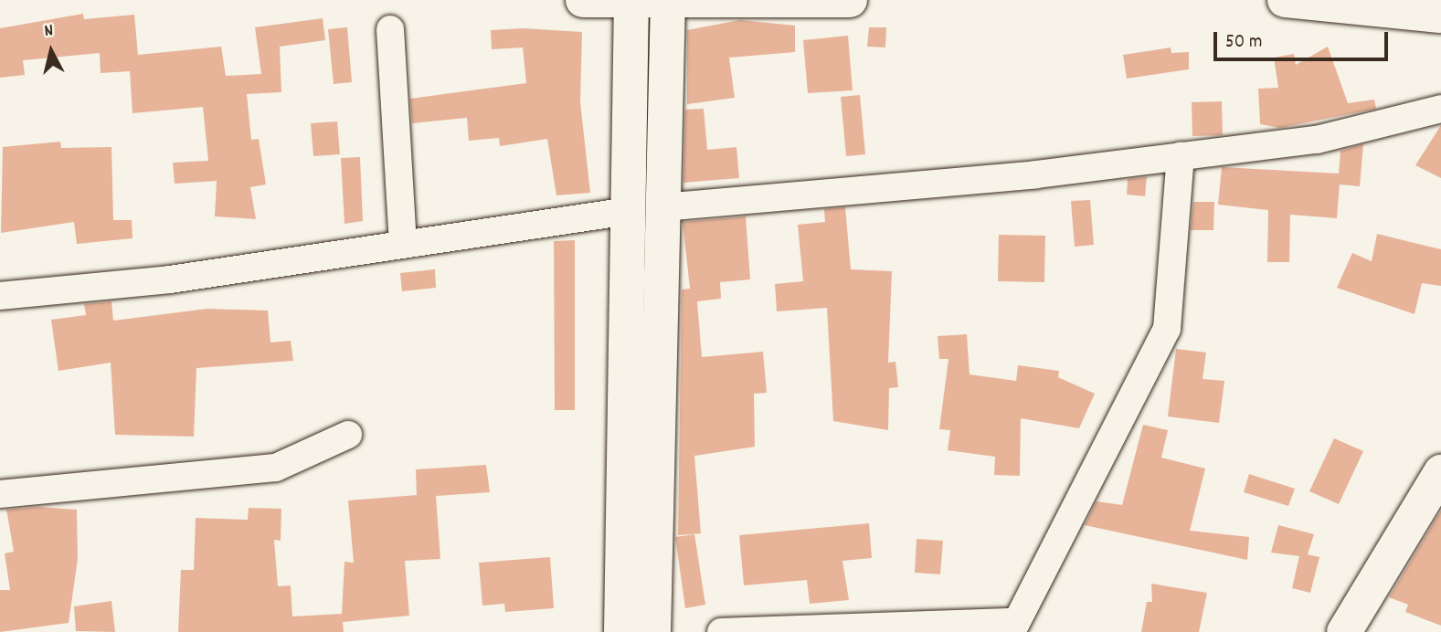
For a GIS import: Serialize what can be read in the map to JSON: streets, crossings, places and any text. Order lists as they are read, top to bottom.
{
  "scale_bar": "50 m",
  "north": "top"
}
